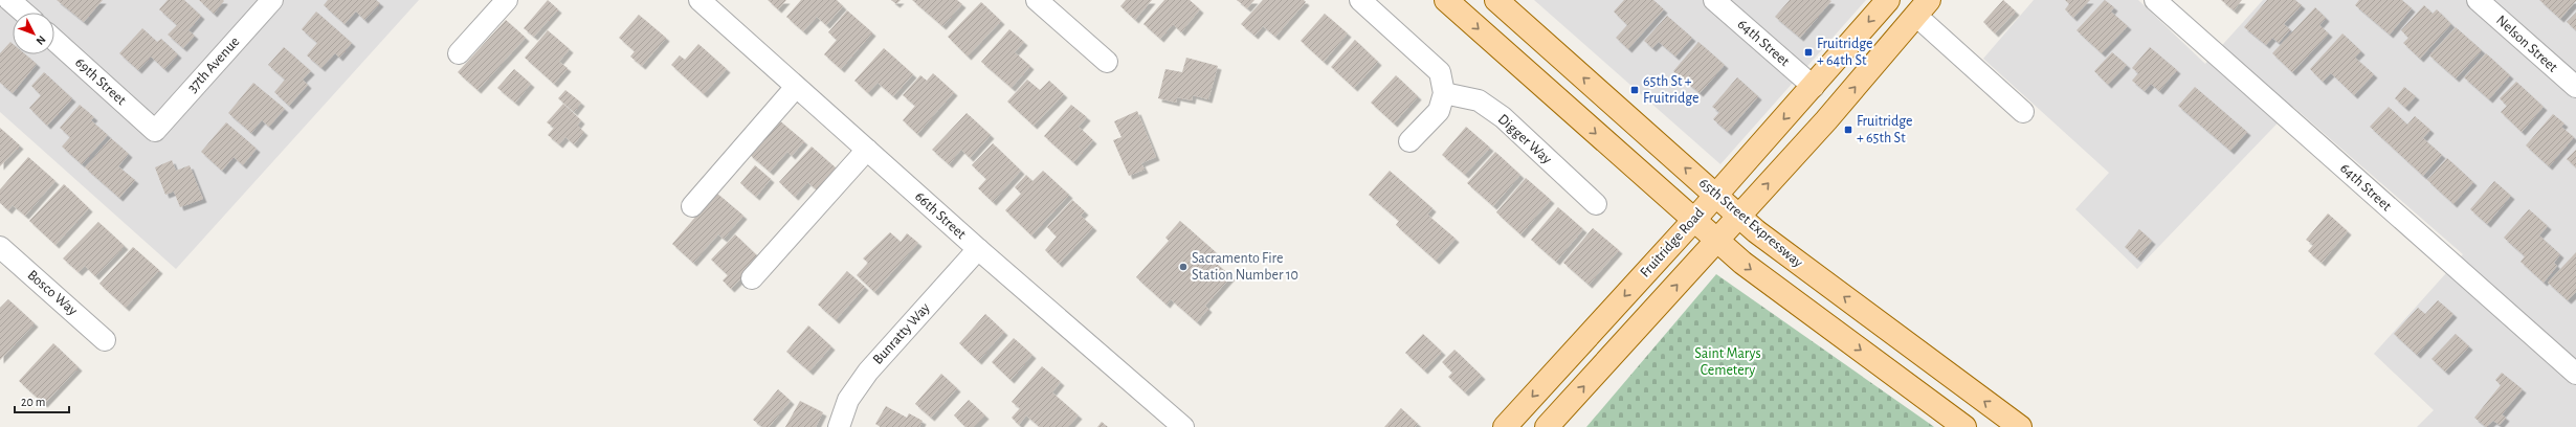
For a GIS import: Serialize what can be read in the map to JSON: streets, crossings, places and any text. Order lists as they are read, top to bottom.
{
  "streets": {
    "main road": ["65th Street Expressway", "Fruitridge Road"],
    "street": [
      "64th Street",
      "Nelson Street",
      "37th Avenue",
      "69th Street",
      "Digger Way",
      "66th Street",
      "Bosco Way",
      "Bunratty Way"
    ]
  },
  "crossings": [
    ["64th Street", "Fruitridge Road"],
    ["37th Avenue", "69th Street"],
    ["66th Street", "Bunratty Way"],
    ["65th Street Expressway", "Fruitridge Road"]
  ],
  "parks": ["Saint Marys Cemetery"],
  "places": {
    "transit": ["Fruitridge + 64th St", "65th St + Fruitridge", "Fruitridge + 65th St"],
    "other": ["Sacramento Fire Station Number 10"]
  },
  "scale_bar": "20 m",
  "north": "bottom right"
}
